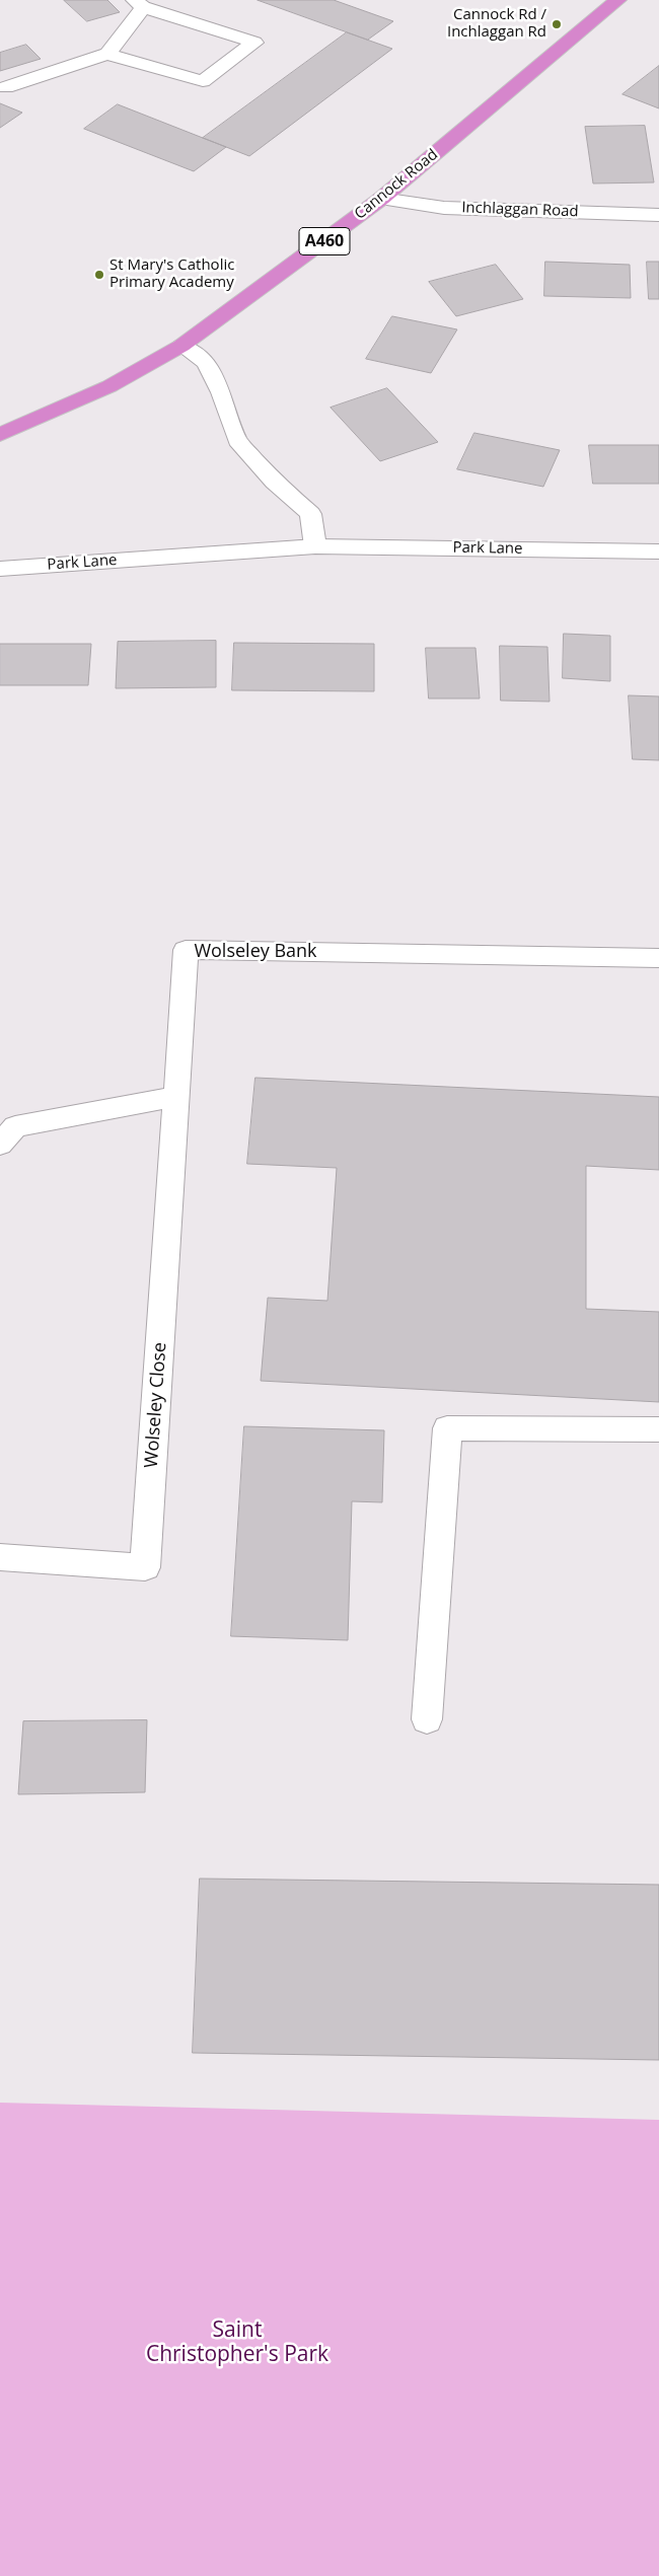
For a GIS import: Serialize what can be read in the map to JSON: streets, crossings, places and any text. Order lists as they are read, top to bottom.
{
  "streets": {
    "highway": ["Cannock Road", "A460"],
    "street": [
      "Inchlaggan Road",
      "Park Lane",
      "Wolseley Bank",
      "Wolseley Close"
    ]
  },
  "crossings": [
    ["Cannock Road", "Inchlaggan Road"],
    ["Wolseley Bank", "Wolseley Close"]
  ],
  "parks": ["Saint Christopher's Park"],
  "places": ["Cannock Rd / Inchlaggan Rd", "St Mary's Catholic Primary Academy"]
}
